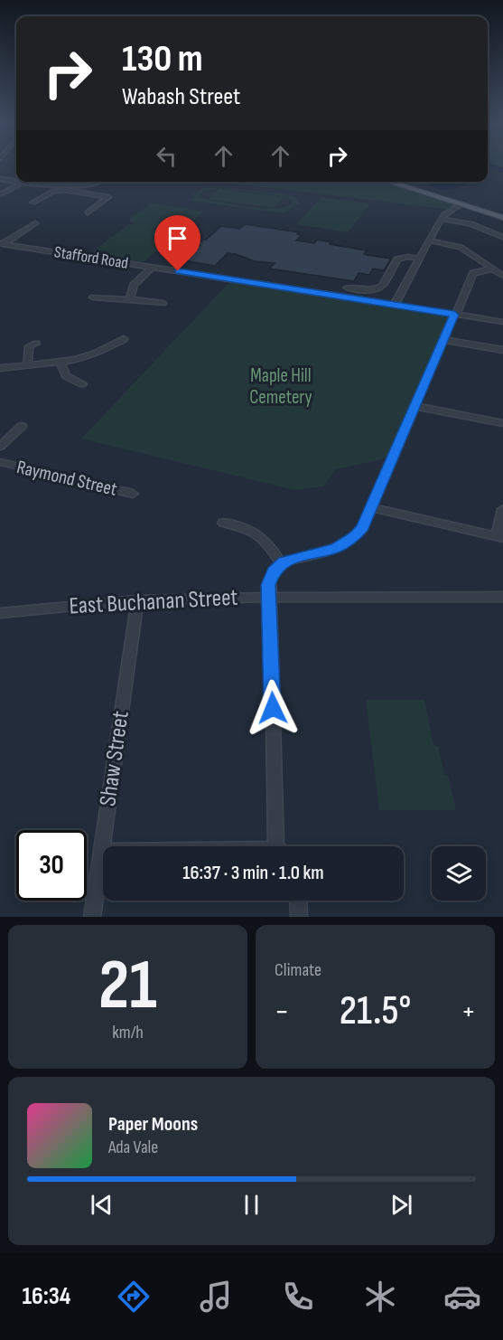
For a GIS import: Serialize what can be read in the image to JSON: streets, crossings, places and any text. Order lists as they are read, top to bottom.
{
  "streets": {
    "street": [
      "Stafford Road",
      "Raymond Street",
      "East Buchanan Street",
      "Shaw Street"
    ]
  },
  "crossings": [
    ["East Buchanan Street", "Shaw Street"]
  ],
  "parks": ["Maple Hill Cemetery"],
  "page": {
    "turn": ["130 m", "Wabash Street"],
    "limit": "30",
    "trip": "16:37 · 3 min · 1.0 km",
    "tile": [
      ["21", "km/h"],
      "Climate"
    ],
    "heat": ["−", "21.5°", "+"],
    "song": ["Paper Moons", "Ada Vale"],
    "tabs": "16:34"
  }
}
